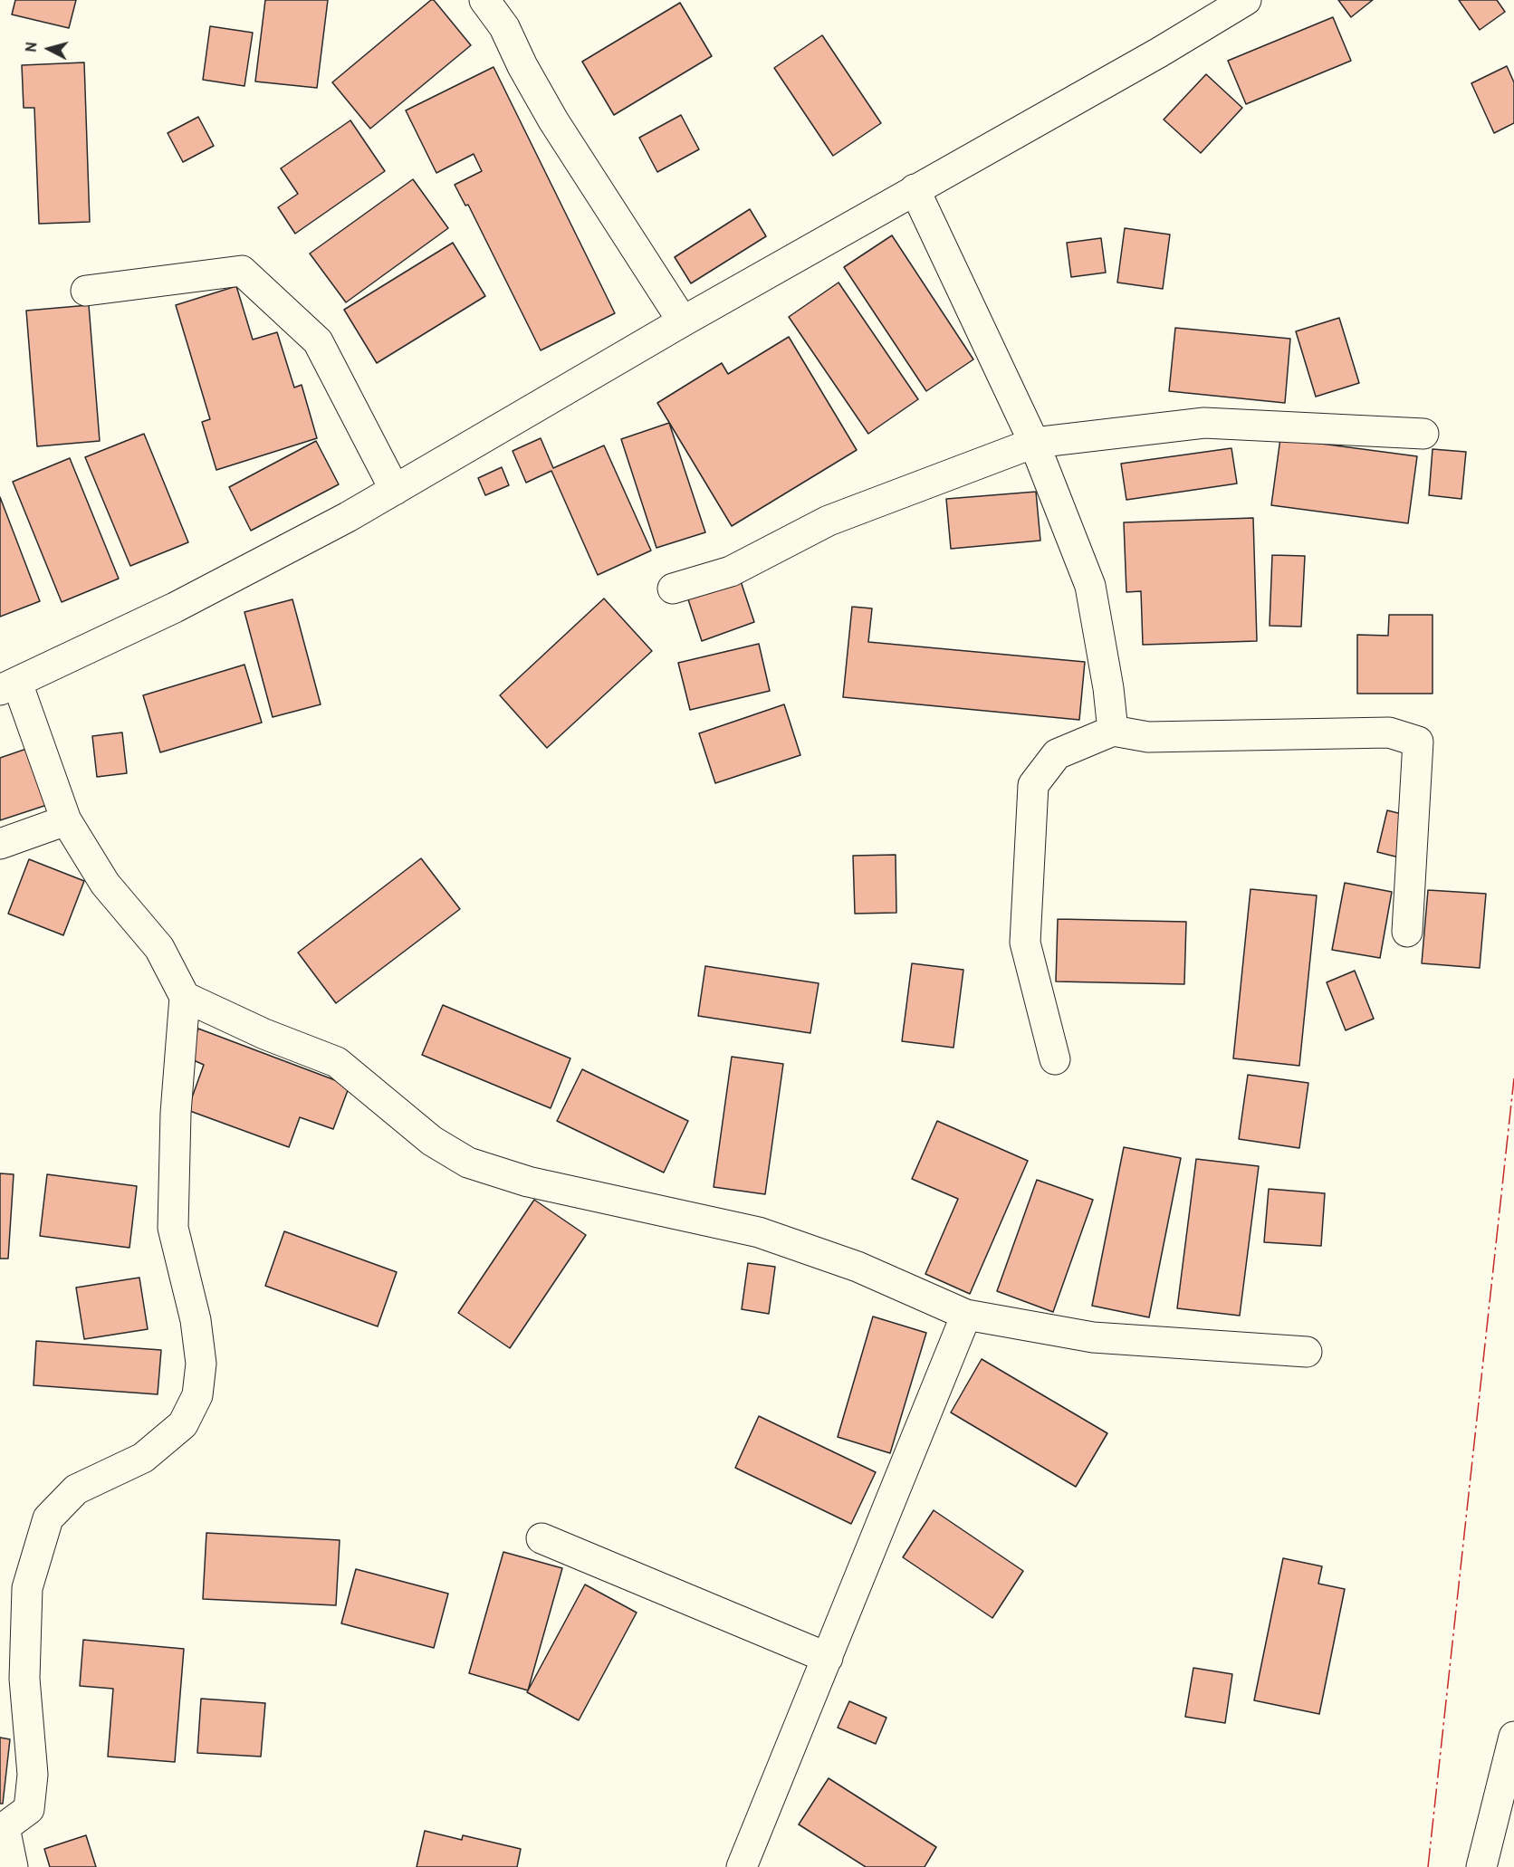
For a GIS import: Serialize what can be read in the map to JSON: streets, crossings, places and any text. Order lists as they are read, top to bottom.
{
  "north": "left"
}
